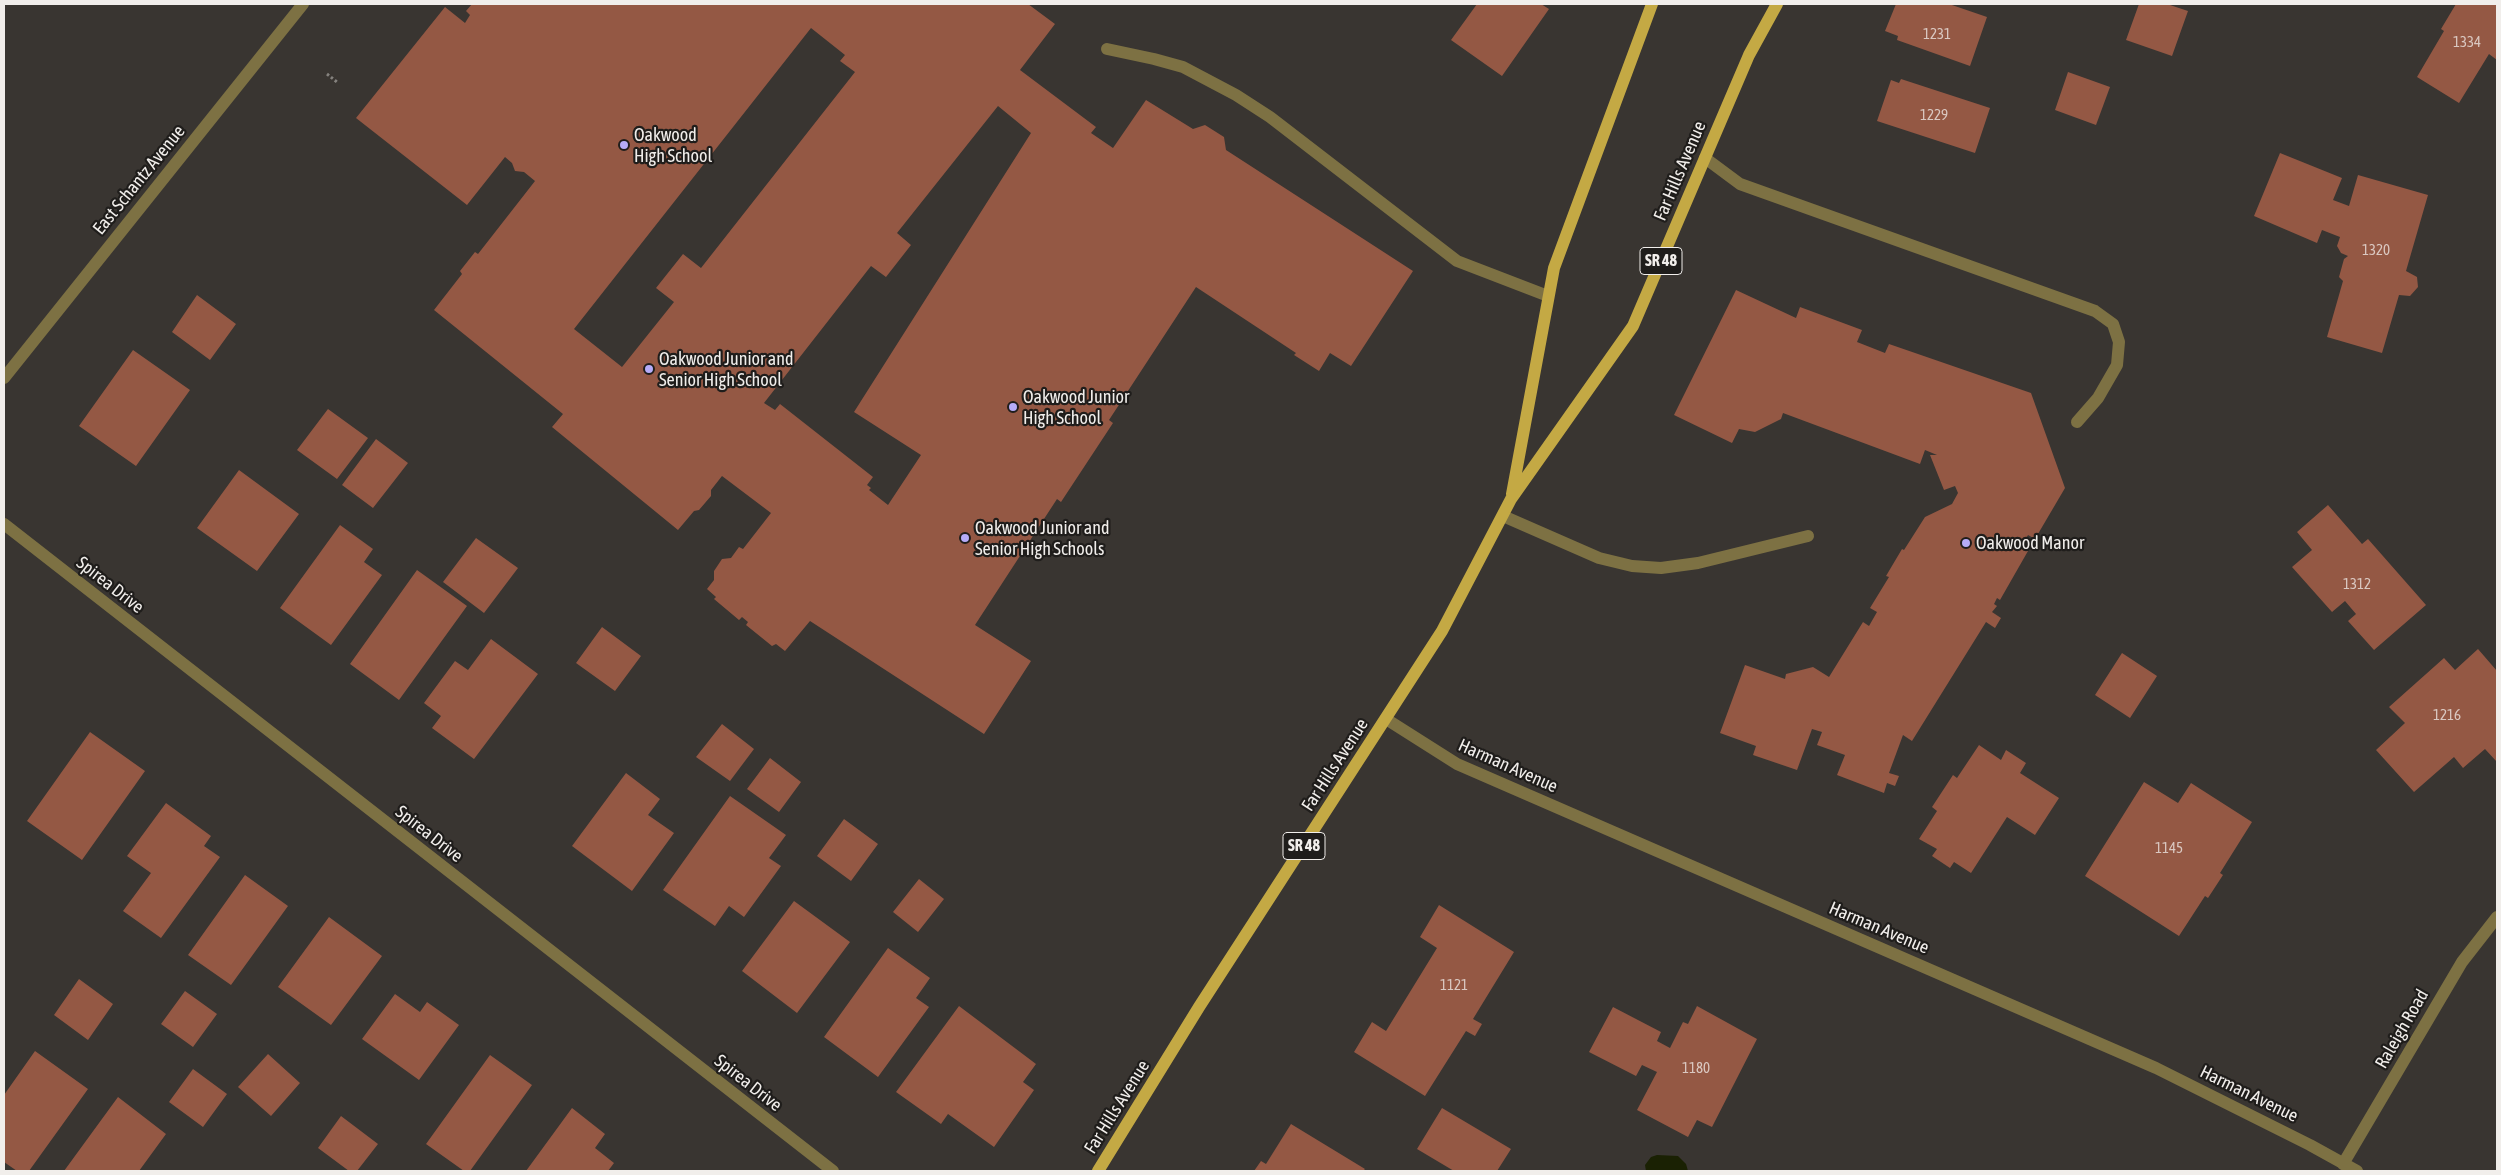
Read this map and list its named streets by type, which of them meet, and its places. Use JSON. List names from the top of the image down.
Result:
{
  "streets": {
    "main road": ["Far Hills Avenue", "SR 48"],
    "street": [
      "East Schantz Avenue",
      "Spirea Drive",
      "Harman Avenue",
      "Raleigh Road"
    ]
  },
  "crossings": [
    ["Far Hills Avenue", "Harman Avenue"],
    ["Harman Avenue", "Raleigh Road"]
  ],
  "places": [
    "Oakwood High School",
    "Oakwood Junior and Senior High School",
    "Oakwood Junior High School",
    "Oakwood Junior and Senior High Schools",
    "Oakwood Manor"
  ],
  "house_numbers": [
    "1231",
    "1334",
    "1229",
    "1320",
    "1312",
    "1216",
    "1145",
    "1121",
    "1180"
  ]
}
